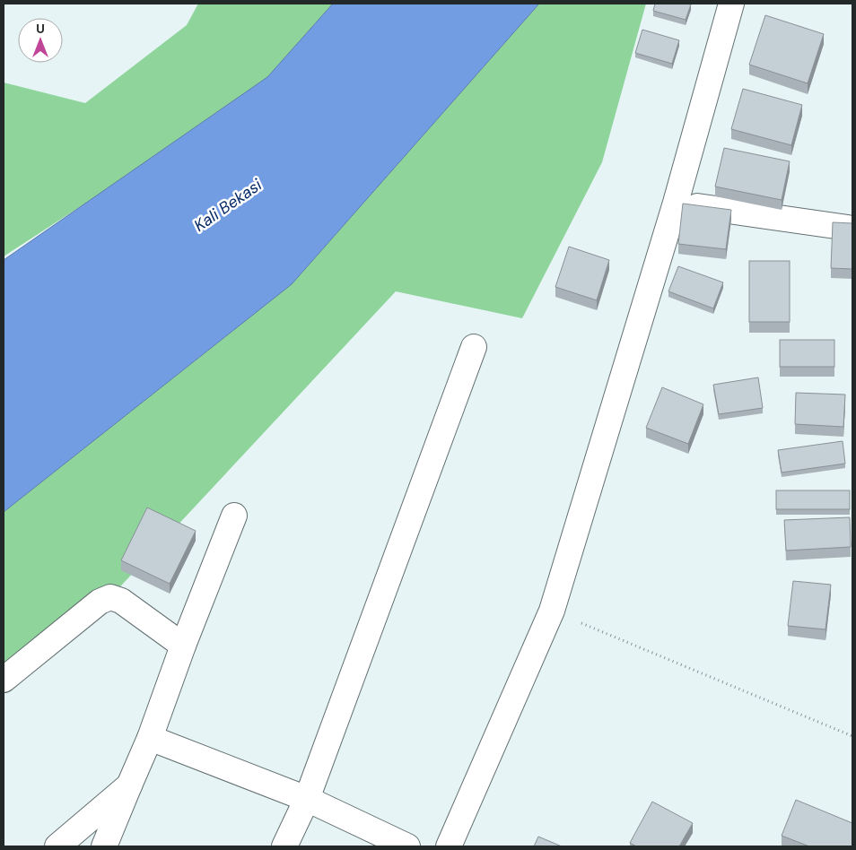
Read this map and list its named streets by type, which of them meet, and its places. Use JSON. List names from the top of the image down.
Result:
{
  "water": ["Kali Bekasi"],
  "north": "top"
}
